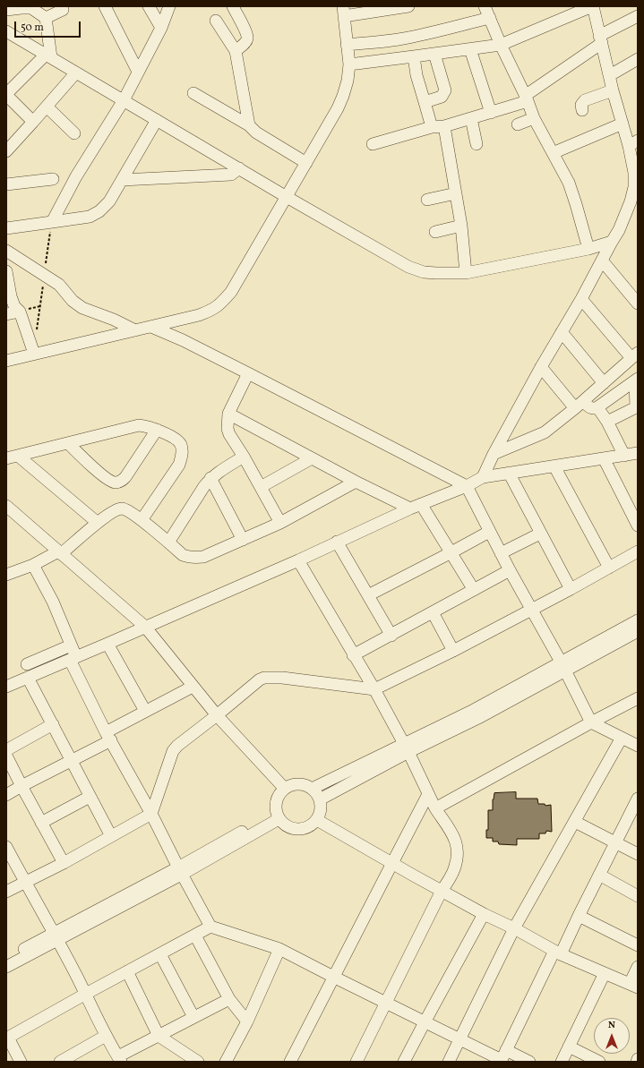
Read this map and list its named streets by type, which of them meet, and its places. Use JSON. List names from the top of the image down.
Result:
{
  "scale_bar": "50 m",
  "north": "top"
}
